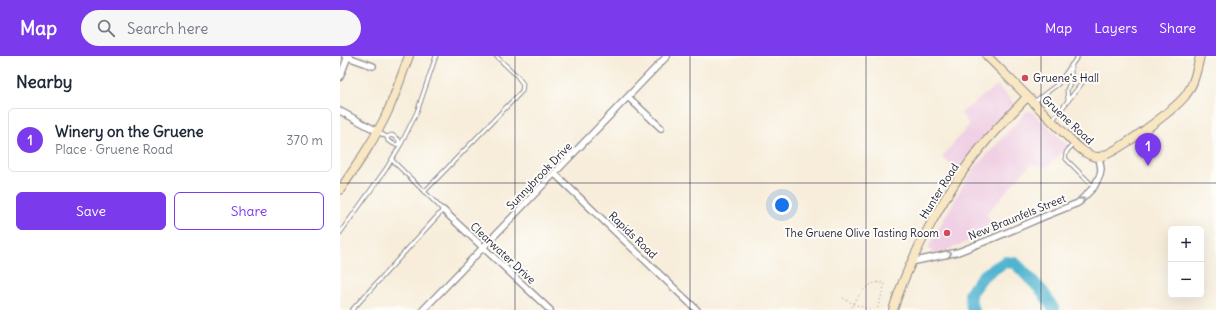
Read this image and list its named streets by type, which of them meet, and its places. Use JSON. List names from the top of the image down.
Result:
{
  "streets": {
    "street": [
      "Gruene Road",
      "Sunnybrook Drive",
      "Hunter Road",
      "New Braunfels Street",
      "Rapids Road",
      "Clearwater Drive"
    ]
  },
  "crossings": [
    ["Gruene Road", "Hunter Road"],
    ["Gruene Road", "New Braunfels Street"],
    ["Sunnybrook Drive", "Rapids Road"],
    ["Sunnybrook Drive", "Clearwater Drive"],
    ["Hunter Road", "New Braunfels Street"]
  ],
  "one_way": ["New Braunfels Street"],
  "places": ["Gruene's Hall", "The Gruene Olive Tasting Room"],
  "page": {
    "header": "Map",
    "search": "Search here",
    "nav": ["Map", "Layers", "Share"],
    "heading": "Nearby",
    "list": [
      {
        "mark": "1",
        "name": "Winery on the Gruene",
        "note": "Place · Gruene Road",
        "value": "370 m"
      }
    ],
    "pins": "1",
    "buttons": ["Save", "Share"],
    "map_buttons": ["+", "−"]
  }
}
